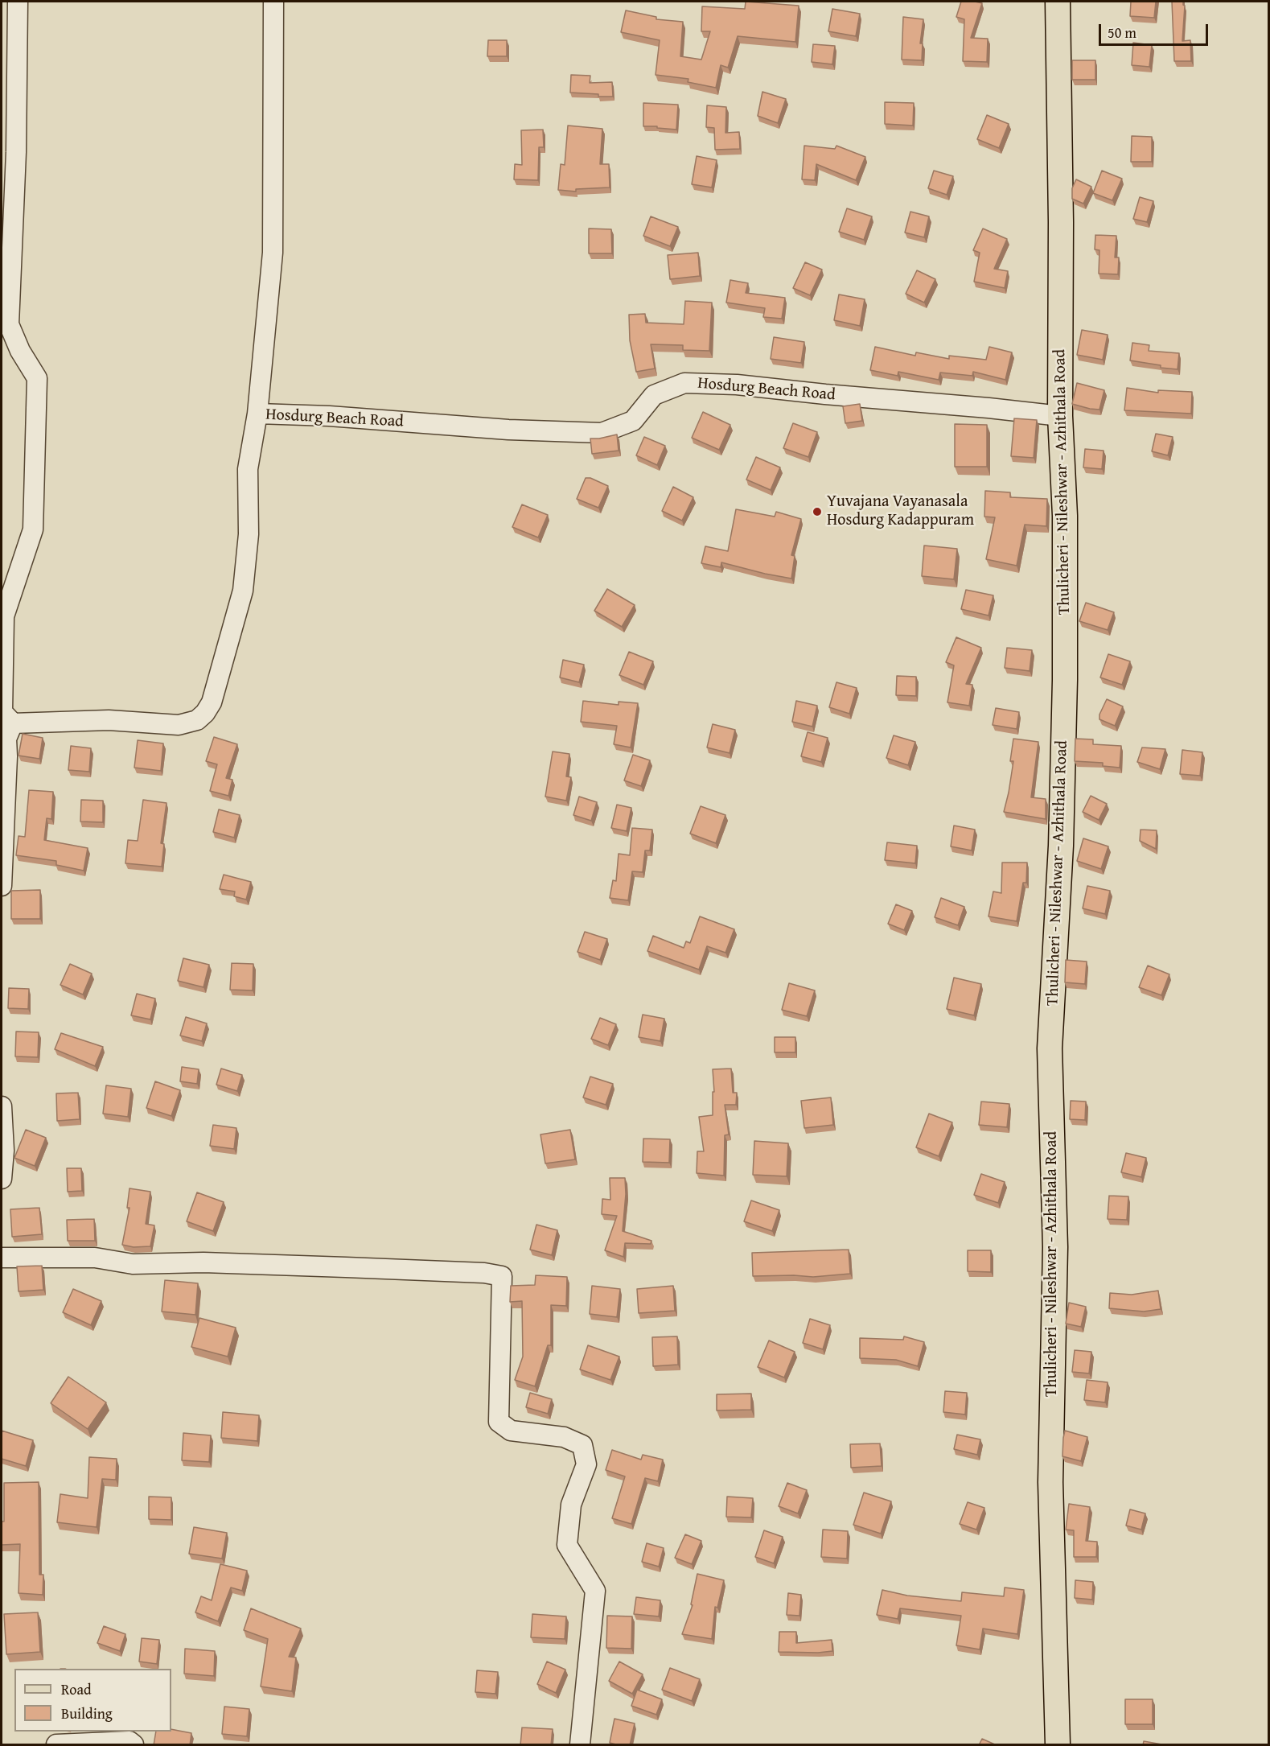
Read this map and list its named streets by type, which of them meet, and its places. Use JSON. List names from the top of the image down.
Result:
{
  "streets": {
    "main road": ["Thulicheri - Nileshwar - Azhithala Road"],
    "street": ["Hosdurg Beach Road"]
  },
  "crossings": [
    ["Hosdurg Beach Road", "Thulicheri - Nileshwar - Azhithala Road"]
  ],
  "places": ["Yuvajana Vayanasala Hosdurg Kadappuram"],
  "legend": ["Road", "Building"],
  "scale_bar": "50 m"
}
